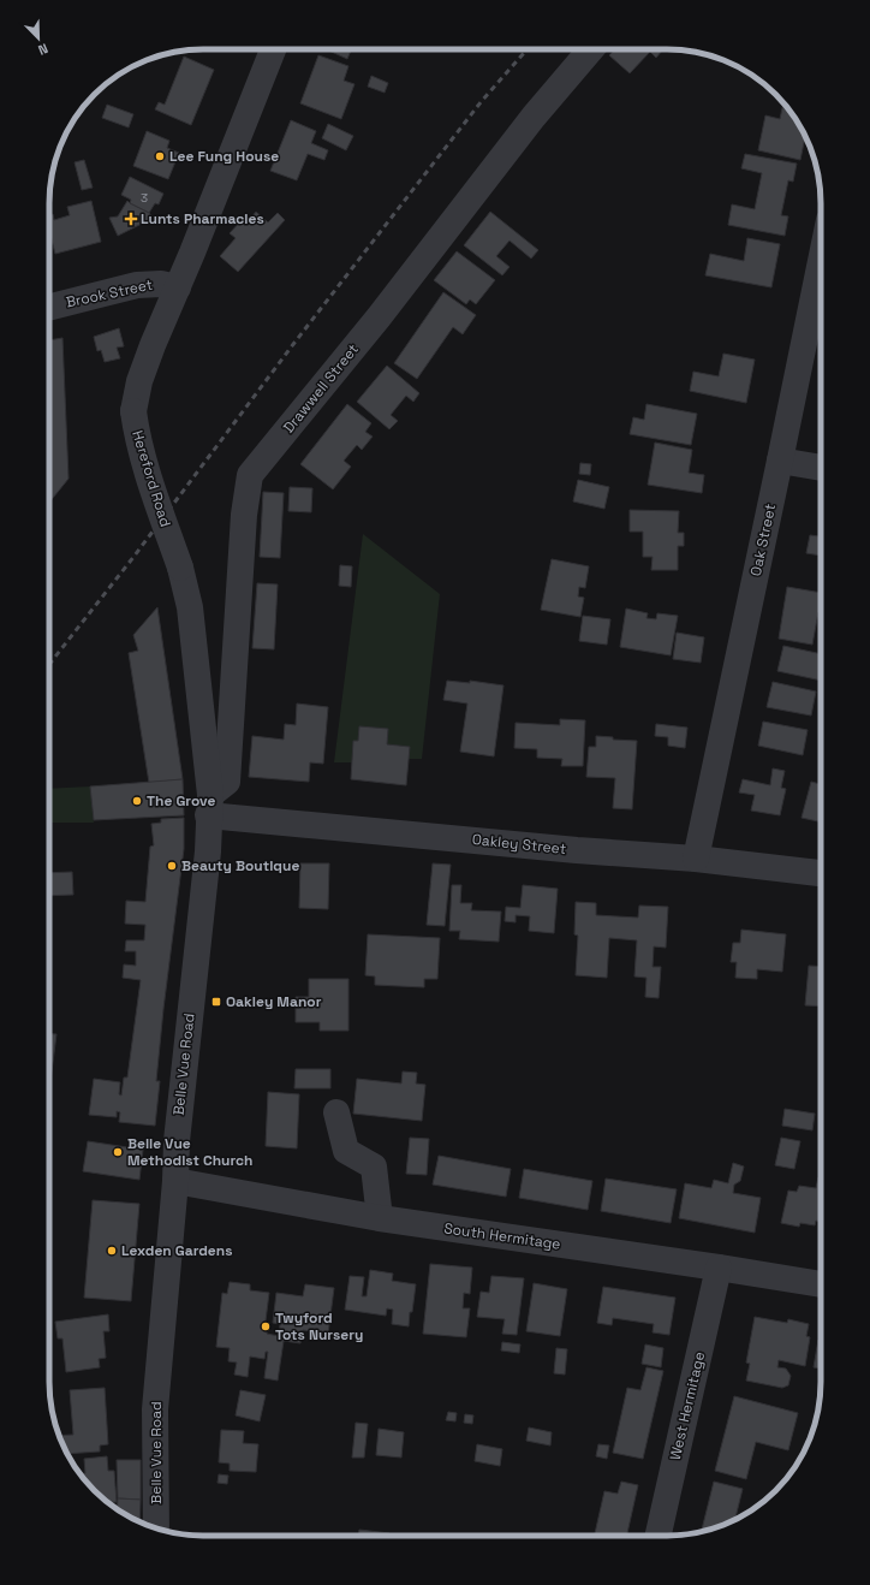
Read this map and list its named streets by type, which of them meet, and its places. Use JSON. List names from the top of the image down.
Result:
{
  "streets": {
    "street": [
      "Brook Street",
      "Drawwell Street",
      "Hereford Road",
      "Oak Street",
      "Oakley Street",
      "Belle Vue Road",
      "South Hermitage",
      "West Hermitage"
    ]
  },
  "crossings": [
    ["Brook Street", "Hereford Road"],
    ["Drawwell Street", "Hereford Road"],
    ["Drawwell Street", "Oakley Street"],
    ["Drawwell Street", "Belle Vue Road"],
    ["Hereford Road", "Oakley Street"],
    ["Hereford Road", "Belle Vue Road"],
    ["Oak Street", "Oakley Street"],
    ["Oakley Street", "Belle Vue Road"],
    ["Belle Vue Road", "South Hermitage"],
    ["South Hermitage", "West Hermitage"]
  ],
  "places": {
    "other": [
      "Lee Fung House",
      "The Grove",
      "Beauty Boutique",
      "Belle Vue Methodist Church",
      "Lexden Gardens",
      "Twyford Tots Nursery"
    ],
    "health": ["Lunts Pharmacies"],
    "transit": ["Oakley Manor"]
  },
  "house_numbers": ["3"],
  "north": "bottom right"
}
